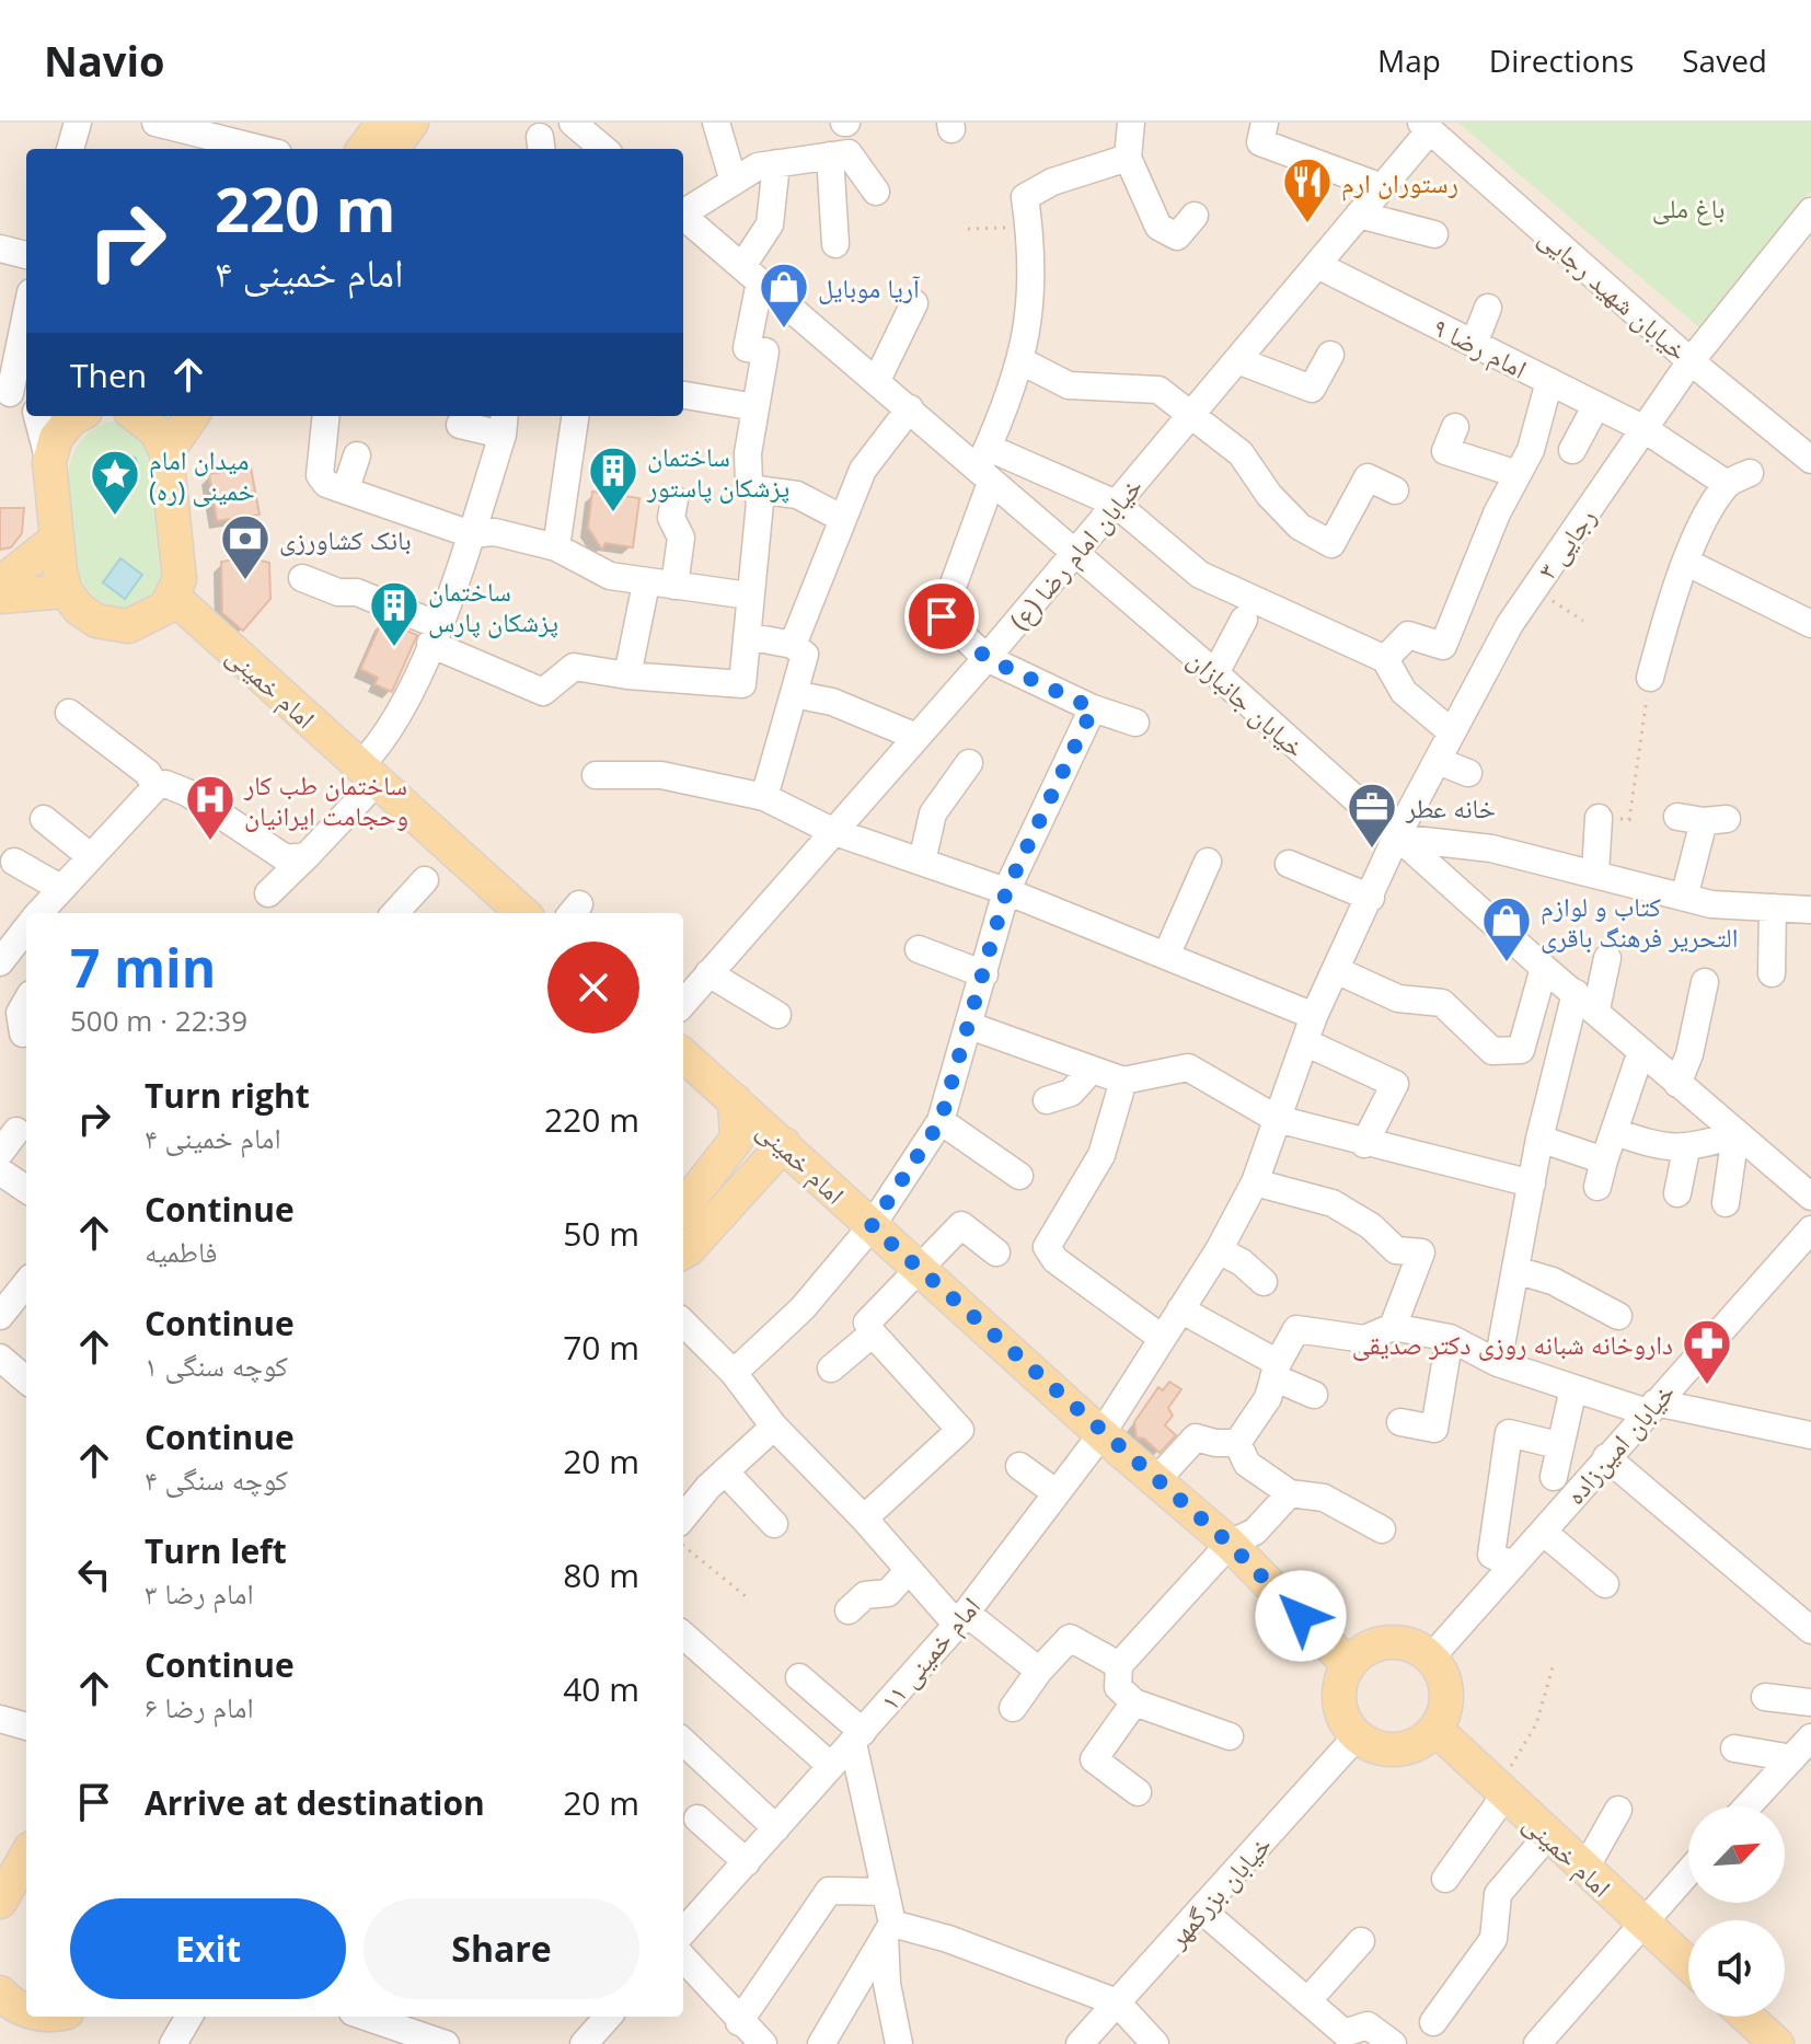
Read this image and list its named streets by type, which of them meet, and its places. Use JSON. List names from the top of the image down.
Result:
{
  "streets": {
    "main road": ["امام خمینی"],
    "street": [
      "خیابان شهید رجایی",
      "امام رضا ۹",
      "رجایی ۳",
      "خیابان امام رضا (ع)",
      "خیابان جانبازان",
      "خیابان امین‌زاده",
      "امام خمینی ۱۱",
      "خیابان بزرگمهر"
    ]
  },
  "crossings": [
    ["خیابان شهید رجایی", "رجایی ۳"],
    ["خیابان شهید رجایی", "خیابان امام رضا (ع)"],
    ["امام رضا ۹", "رجایی ۳"],
    ["امام رضا ۹", "خیابان امام رضا (ع)"],
    ["رجایی ۳", "خیابان جانبازان"],
    ["رجایی ۳", "امام خمینی ۱۱"],
    ["خیابان امام رضا (ع)", "خیابان جانبازان"],
    ["امام خمینی", "خیابان امین‌زاده"],
    ["امام خمینی", "امام خمینی ۱۱"],
    ["امام خمینی", "خیابان بزرگمهر"],
    ["خیابان امین‌زاده", "خیابان بزرگمهر"]
  ],
  "parks": ["باغ ملی"],
  "places": {
    "restaurant": ["رستوران ارم"],
    "shop": ["آریا موبایل", "کتاب و لوازم التحریر فرهنگ باقری"],
    "building": ["ساختمان پزشکان پاستور", "ساختمان پزشکان پارس"],
    "place": ["میدان امام خمینی (ره)"],
    "bank": ["بانک کشاورزی"],
    "hospital": ["ساختمان طب کار و‌حجامت ایرانیان"],
    "office": ["خانه عطر"],
    "pharmacy": ["داروخانه شبانه روزی دکتر صدیقی"]
  },
  "north": "top right",
  "page": {
    "header": "Navio",
    "nav": ["Map", "Directions", "Saved"],
    "turn": ["220 m", "امام خمینی ۴"],
    "then": "Then",
    "heading": ["7 min", "500 m · 22:39"],
    "list": [
      {
        "name": "Turn right",
        "note": "امام خمینی ۴",
        "value": "220 m"
      },
      {
        "name": "Continue",
        "note": "فاطمیه",
        "value": "50 m"
      },
      {
        "name": "Continue",
        "note": "کوچه سنگی ۱",
        "value": "70 m"
      },
      {
        "name": "Continue",
        "note": "کوچه سنگی ۴",
        "value": "20 m"
      },
      {
        "name": "Turn left",
        "note": "امام رضا ۳",
        "value": "80 m"
      },
      {
        "name": "Continue",
        "note": "امام رضا ۶",
        "value": "40 m"
      },
      {
        "name": "Arrive at destination",
        "value": "20 m"
      }
    ],
    "buttons": ["Exit", "Share"]
  }
}
